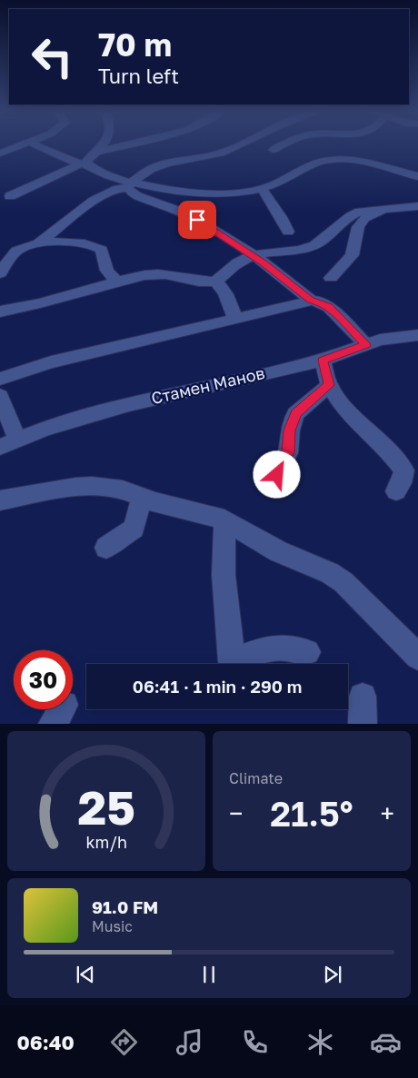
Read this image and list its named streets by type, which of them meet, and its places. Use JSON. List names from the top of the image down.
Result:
{
  "streets": {
    "street": ["Стамен Манов"]
  },
  "page": {
    "turn": ["70 m", "Turn left"],
    "limit": "30",
    "trip": "06:41 · 1 min · 290 m",
    "tile": "Climate",
    "heat": ["−", "21.5°", "+"],
    "song": ["91.0 FM", "Music"],
    "tabs": "06:40",
    "gauge": ["25", "km/h"]
  }
}
